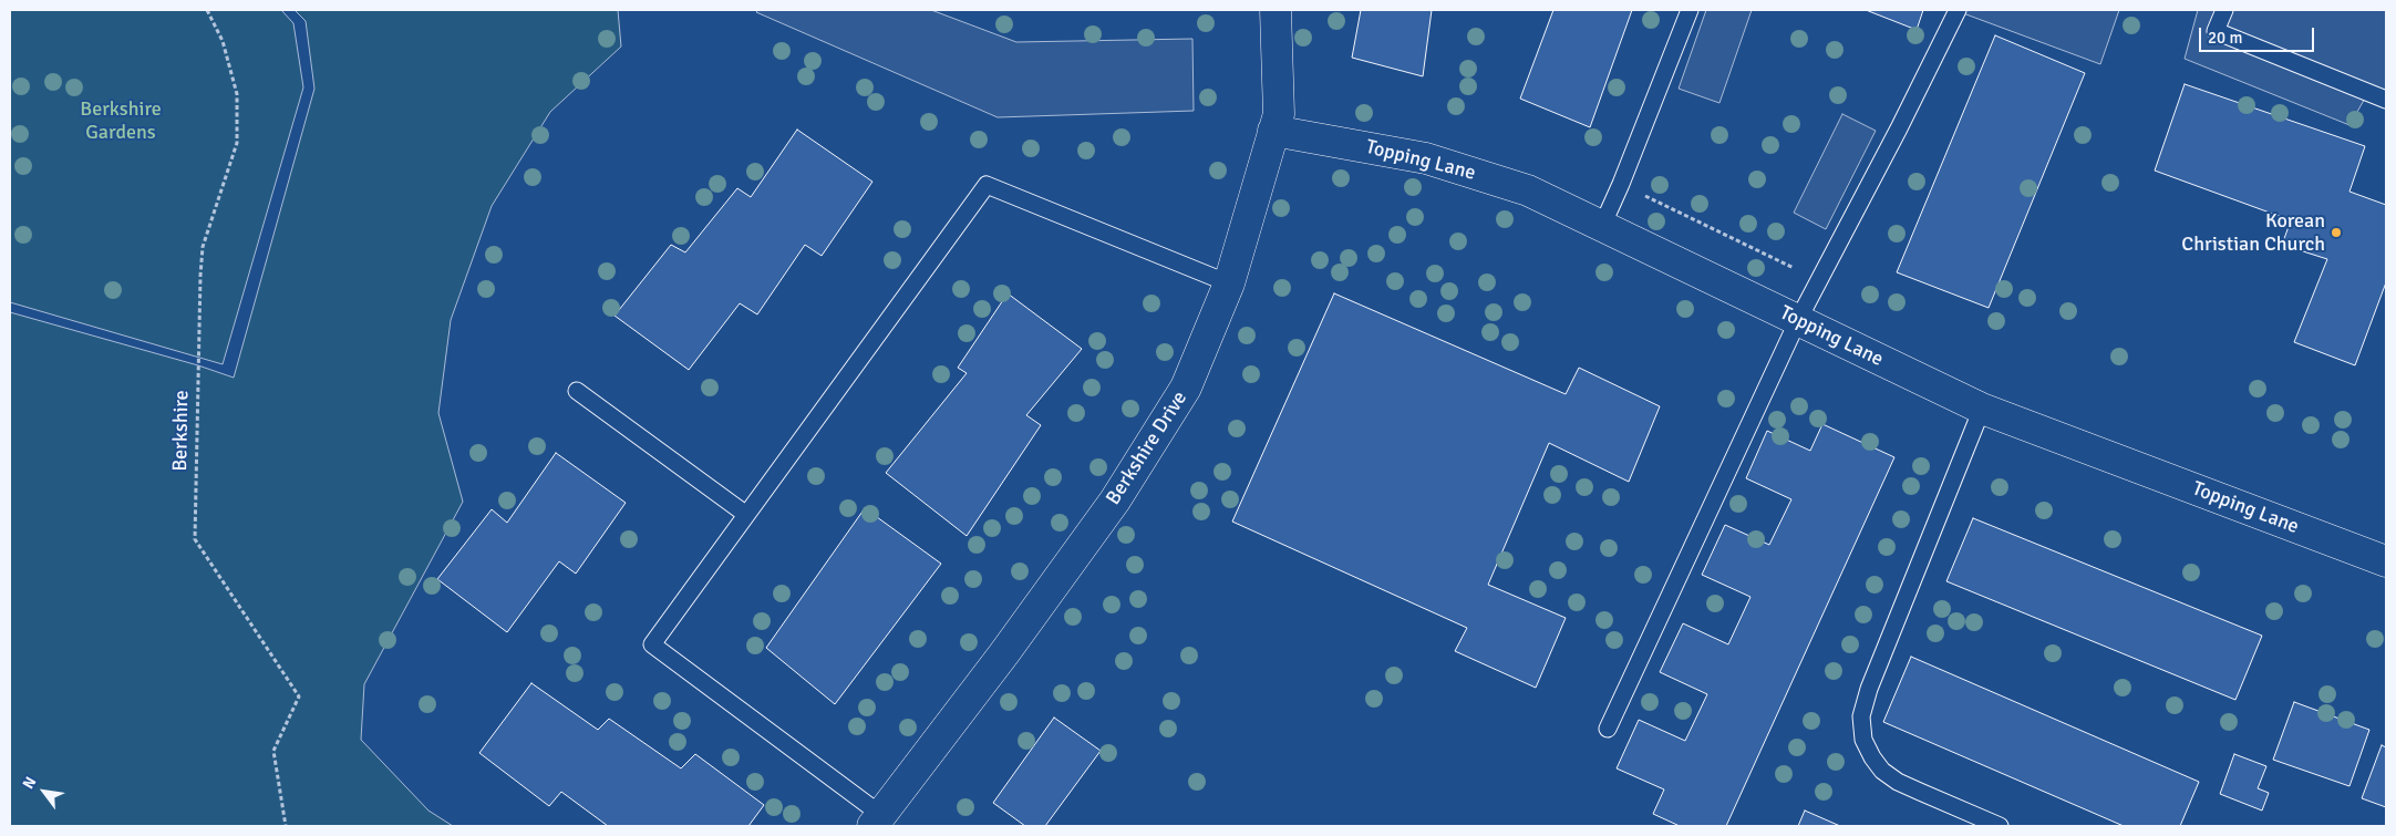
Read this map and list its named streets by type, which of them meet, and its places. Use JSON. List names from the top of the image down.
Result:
{
  "streets": {
    "street": ["Topping Lane", "Berkshire Drive"],
    "path": ["Berkshire"]
  },
  "crossings": [
    ["Topping Lane", "Berkshire Drive"]
  ],
  "parks": ["Berkshire Gardens"],
  "places": ["Korean Christian Church"],
  "scale_bar": "20 m",
  "north": "top left"
}
